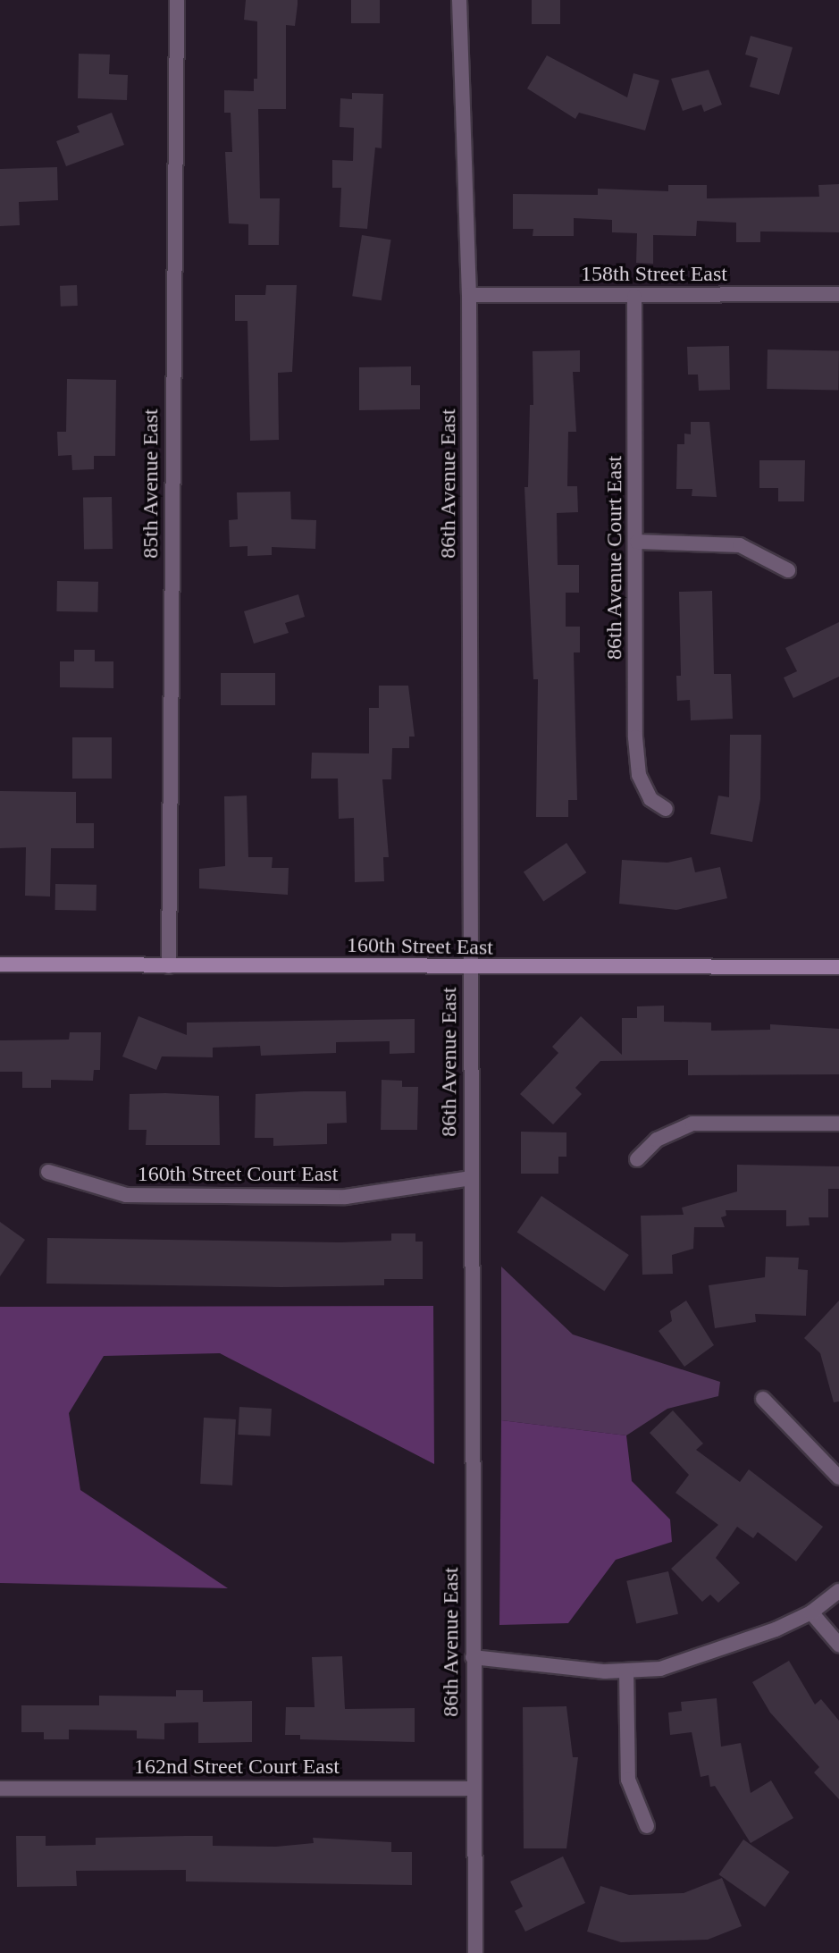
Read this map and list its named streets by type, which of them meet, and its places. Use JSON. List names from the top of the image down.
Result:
{
  "streets": {
    "main road": ["160th Street East"],
    "street": [
      "158th Street East",
      "85th Avenue East",
      "86th Avenue East",
      "86th Avenue Court East",
      "160th Street Court East",
      "162nd Street Court East"
    ]
  },
  "crossings": [
    ["158th Street East", "86th Avenue East"],
    ["158th Street East", "86th Avenue Court East"],
    ["85th Avenue East", "160th Street East"],
    ["86th Avenue East", "160th Street East"],
    ["86th Avenue East", "160th Street Court East"],
    ["86th Avenue East", "162nd Street Court East"]
  ]
}
